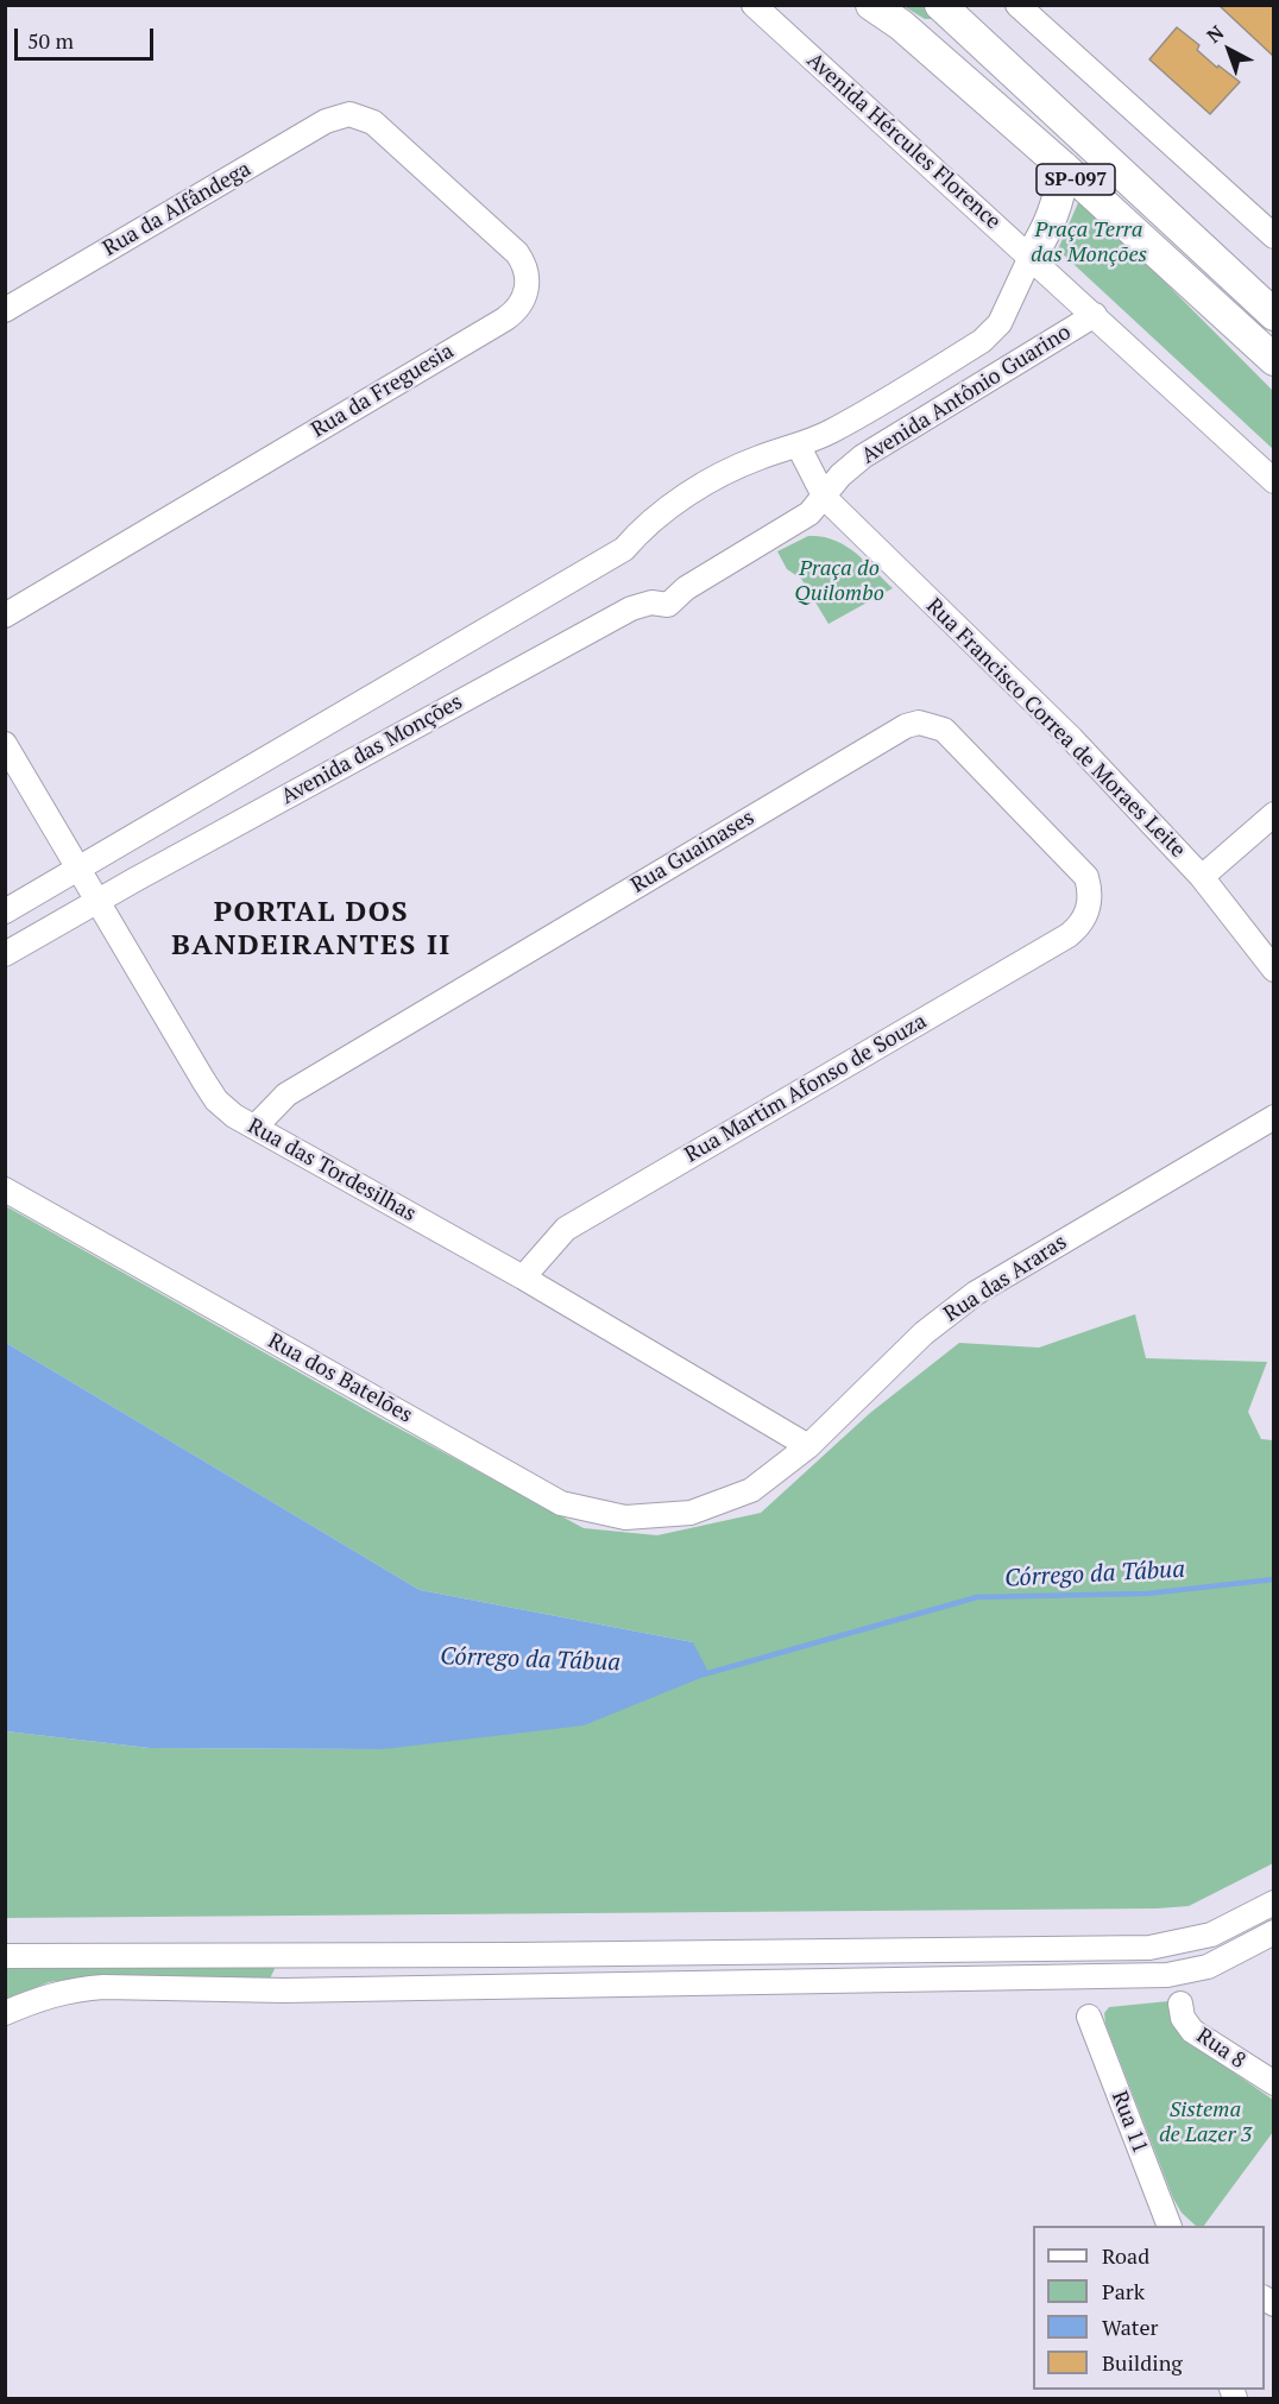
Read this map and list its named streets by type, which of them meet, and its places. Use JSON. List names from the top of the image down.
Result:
{
  "streets": {
    "main road": ["SP-097"],
    "street": [
      "Avenida Hércules Florence",
      "Rua da Alfândega",
      "Rua da Freguesia",
      "Avenida Antônio Guarino",
      "Rua Francisco Correa de Moraes Leite",
      "Avenida das Monções",
      "Rua Guainases",
      "Rua Martim Afonso de Souza",
      "Rua das Tordesilhas",
      "Rua das Araras",
      "Rua dos Batelões",
      "Rua 8",
      "Rua 11"
    ]
  },
  "crossings": [
    ["Avenida Hércules Florence", "Avenida Antônio Guarino"],
    ["Rua da Alfândega", "Rua da Freguesia"],
    ["Avenida Antônio Guarino", "Rua Francisco Correa de Moraes Leite"],
    ["Avenida Antônio Guarino", "Avenida das Monções"],
    ["Avenida das Monções", "Rua das Tordesilhas"],
    ["Rua Guainases", "Rua Martim Afonso de Souza"],
    ["Rua Guainases", "Rua das Tordesilhas"],
    ["Rua Martim Afonso de Souza", "Rua das Tordesilhas"],
    ["Rua das Tordesilhas", "Rua das Araras"],
    ["Rua das Araras", "Rua dos Batelões"]
  ],
  "districts": ["PORTAL DOS BANDEIRANTES II"],
  "water": ["Córrego da Tábua"],
  "parks": ["Praça Terra das Monções", "Praça do Quilombo", "Sistema de Lazer 3"],
  "legend": [
    "Road",
    "Park",
    "Water",
    "Building"
  ],
  "scale_bar": "50 m",
  "north": "top left"
}
